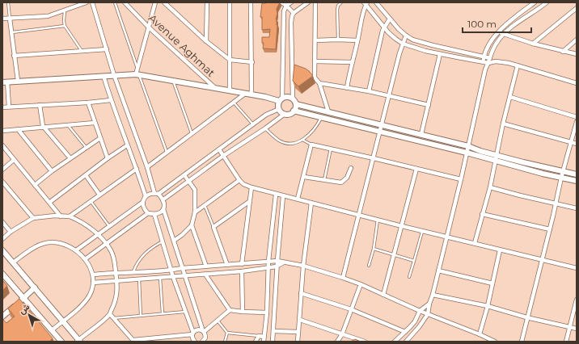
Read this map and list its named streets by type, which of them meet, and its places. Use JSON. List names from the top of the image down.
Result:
{
  "streets": {
    "street": ["Avenue Aghmat"]
  },
  "scale_bar": "100 m",
  "north": "top left"
}
